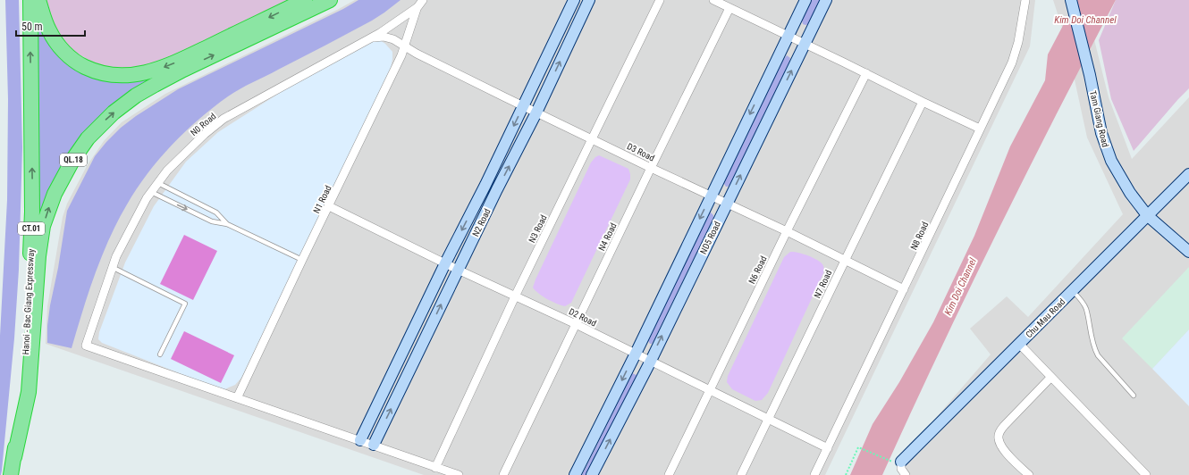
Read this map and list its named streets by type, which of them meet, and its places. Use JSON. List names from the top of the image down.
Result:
{
  "streets": {
    "highway": ["QL.18", "CT.01", "Hanoi - Bac Giang Expressway"],
    "street": [
      "Tam Giang Road",
      "N0 Road",
      "D3 Road",
      "N1 Road",
      "N2 Road",
      "N3 Road",
      "N8 Road",
      "N4 Road",
      "ND5 Road",
      "N6 Road",
      "N7 Road",
      "D2 Road",
      "Chu Mau Road"
    ]
  },
  "crossings": [
    ["Tam Giang Road", "Chu Mau Road"],
    ["N0 Road", "D3 Road"],
    ["N0 Road", "N1 Road"],
    ["D3 Road", "N1 Road"],
    ["D3 Road", "N2 Road"],
    ["D3 Road", "N3 Road"],
    ["D3 Road", "N8 Road"],
    ["D3 Road", "N4 Road"],
    ["D3 Road", "ND5 Road"],
    ["D3 Road", "N6 Road"],
    ["D3 Road", "N7 Road"],
    ["QL.18", "Hanoi - Bac Giang Expressway"],
    ["N1 Road", "D2 Road"],
    ["N2 Road", "D2 Road"],
    ["N3 Road", "D2 Road"],
    ["N8 Road", "D2 Road"],
    ["N4 Road", "D2 Road"],
    ["ND5 Road", "D2 Road"],
    ["N6 Road", "D2 Road"],
    ["N7 Road", "D2 Road"]
  ],
  "one_way": ["Hanoi - Bac Giang Expressway"],
  "water": ["Kim Doi Channel"],
  "scale_bar": "50 m"
}
